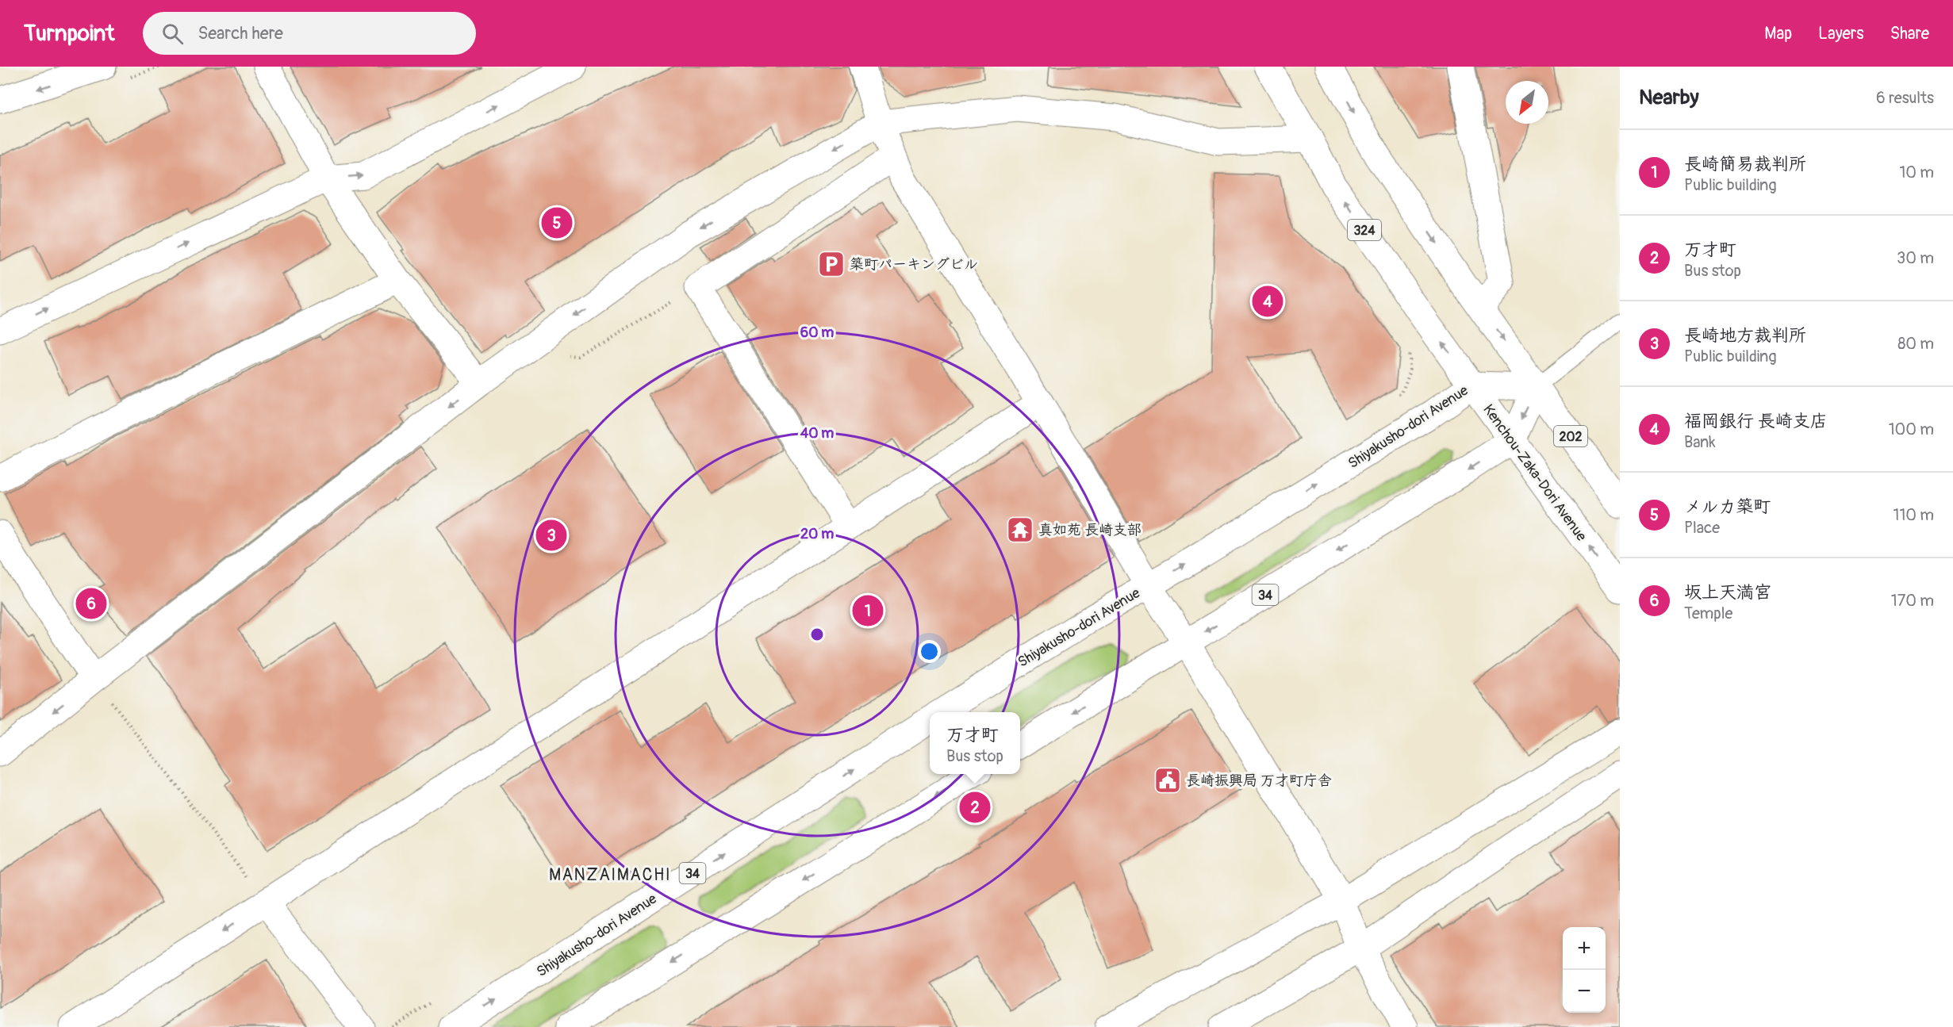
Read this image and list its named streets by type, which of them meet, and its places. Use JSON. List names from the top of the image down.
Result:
{
  "streets": {
    "main road": [
      "324",
      "Shiyakusho-dori Avenue",
      "202",
      "Kenchou-Zaka-Dori Avenue",
      "34"
    ]
  },
  "crossings": [
    ["Shiyakusho-dori Avenue", "202"],
    ["Shiyakusho-dori Avenue", "Kenchou-Zaka-Dori Avenue"],
    ["Kenchou-Zaka-Dori Avenue", "34"]
  ],
  "districts": ["MANZAIMACHI"],
  "places": {
    "parking": ["築町パーキングビル"],
    "temple": ["真如苑 長崎支部"],
    "public building": ["長崎振興局 万才町庁舎"]
  },
  "north": "bottom left",
  "page": {
    "header": "Turnpoint",
    "search": "Search here",
    "nav": ["Map", "Layers", "Share"],
    "heading": ["Nearby", "6 results"],
    "list": [
      {
        "mark": "1",
        "name": "長崎簡易裁判所",
        "note": "Public building",
        "value": "10 m"
      },
      {
        "mark": "2",
        "name": "万才町",
        "note": "Bus stop",
        "value": "30 m"
      },
      {
        "mark": "3",
        "name": "長崎地方裁判所",
        "note": "Public building",
        "value": "80 m"
      },
      {
        "mark": "4",
        "name": "福岡銀行 長崎支店",
        "note": "Bank",
        "value": "100 m"
      },
      {
        "mark": "5",
        "name": "メルカ築町",
        "note": "Place",
        "value": "110 m"
      },
      {
        "mark": "6",
        "name": "坂上天満宮",
        "note": "Temple",
        "value": "170 m"
      }
    ],
    "pins": [
      "5",
      "4",
      "3",
      "6",
      "1",
      "2"
    ],
    "popup": ["万才町", "Bus stop"],
    "map_buttons": ["+", "−"]
  },
  "rings": ["60 m", "40 m", "20 m"]
}
